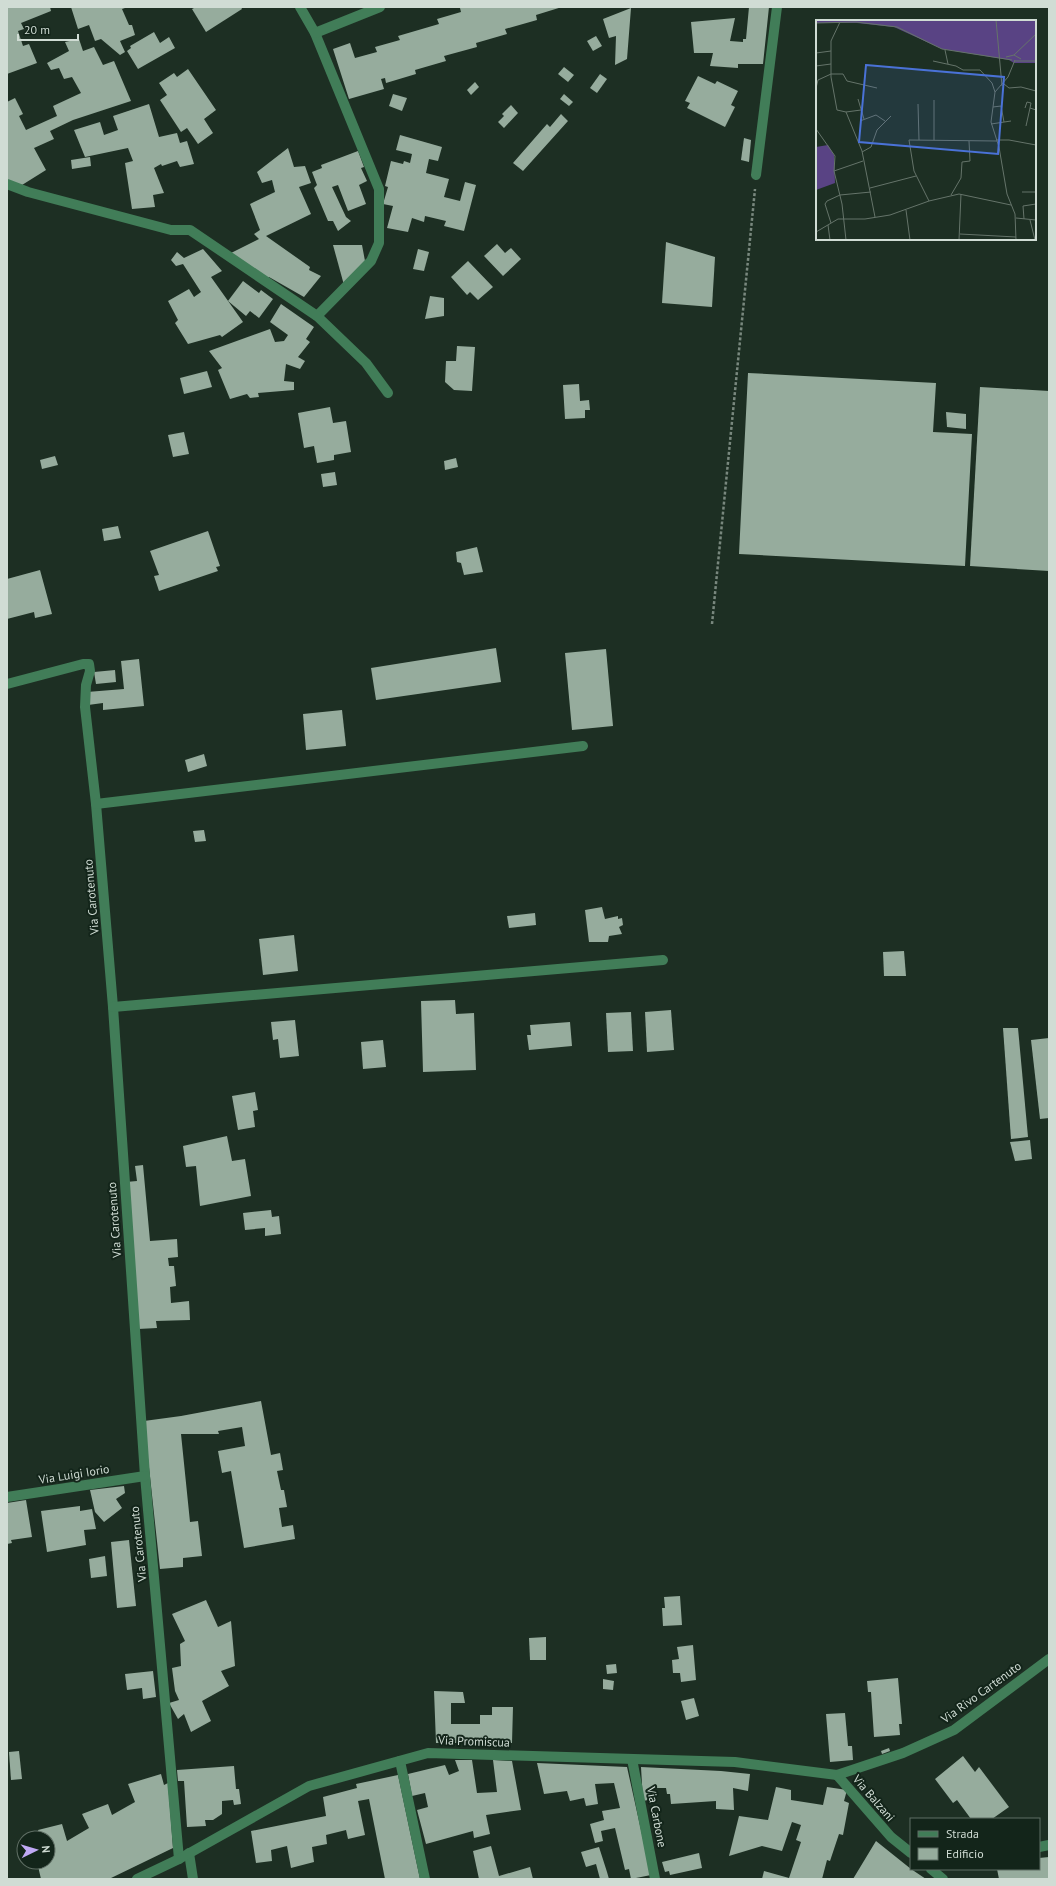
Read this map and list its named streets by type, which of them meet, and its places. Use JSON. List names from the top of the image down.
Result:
{
  "streets": {
    "street": [
      "Via Carotenuto",
      "Via Luigi Iorio",
      "Via Rivo Cartenuto",
      "Via Promiscua",
      "Via Balzani",
      "Via Carbone"
    ]
  },
  "crossings": [
    ["Via Carotenuto", "Via Luigi Iorio"],
    ["Via Carotenuto", "Via Promiscua"],
    ["Via Rivo Cartenuto", "Via Promiscua"],
    ["Via Rivo Cartenuto", "Via Balzani"],
    ["Via Promiscua", "Via Balzani"],
    ["Via Promiscua", "Via Carbone"]
  ],
  "legend": ["Strada", "Edificio"],
  "scale_bar": "20 m",
  "north": "right"
}
